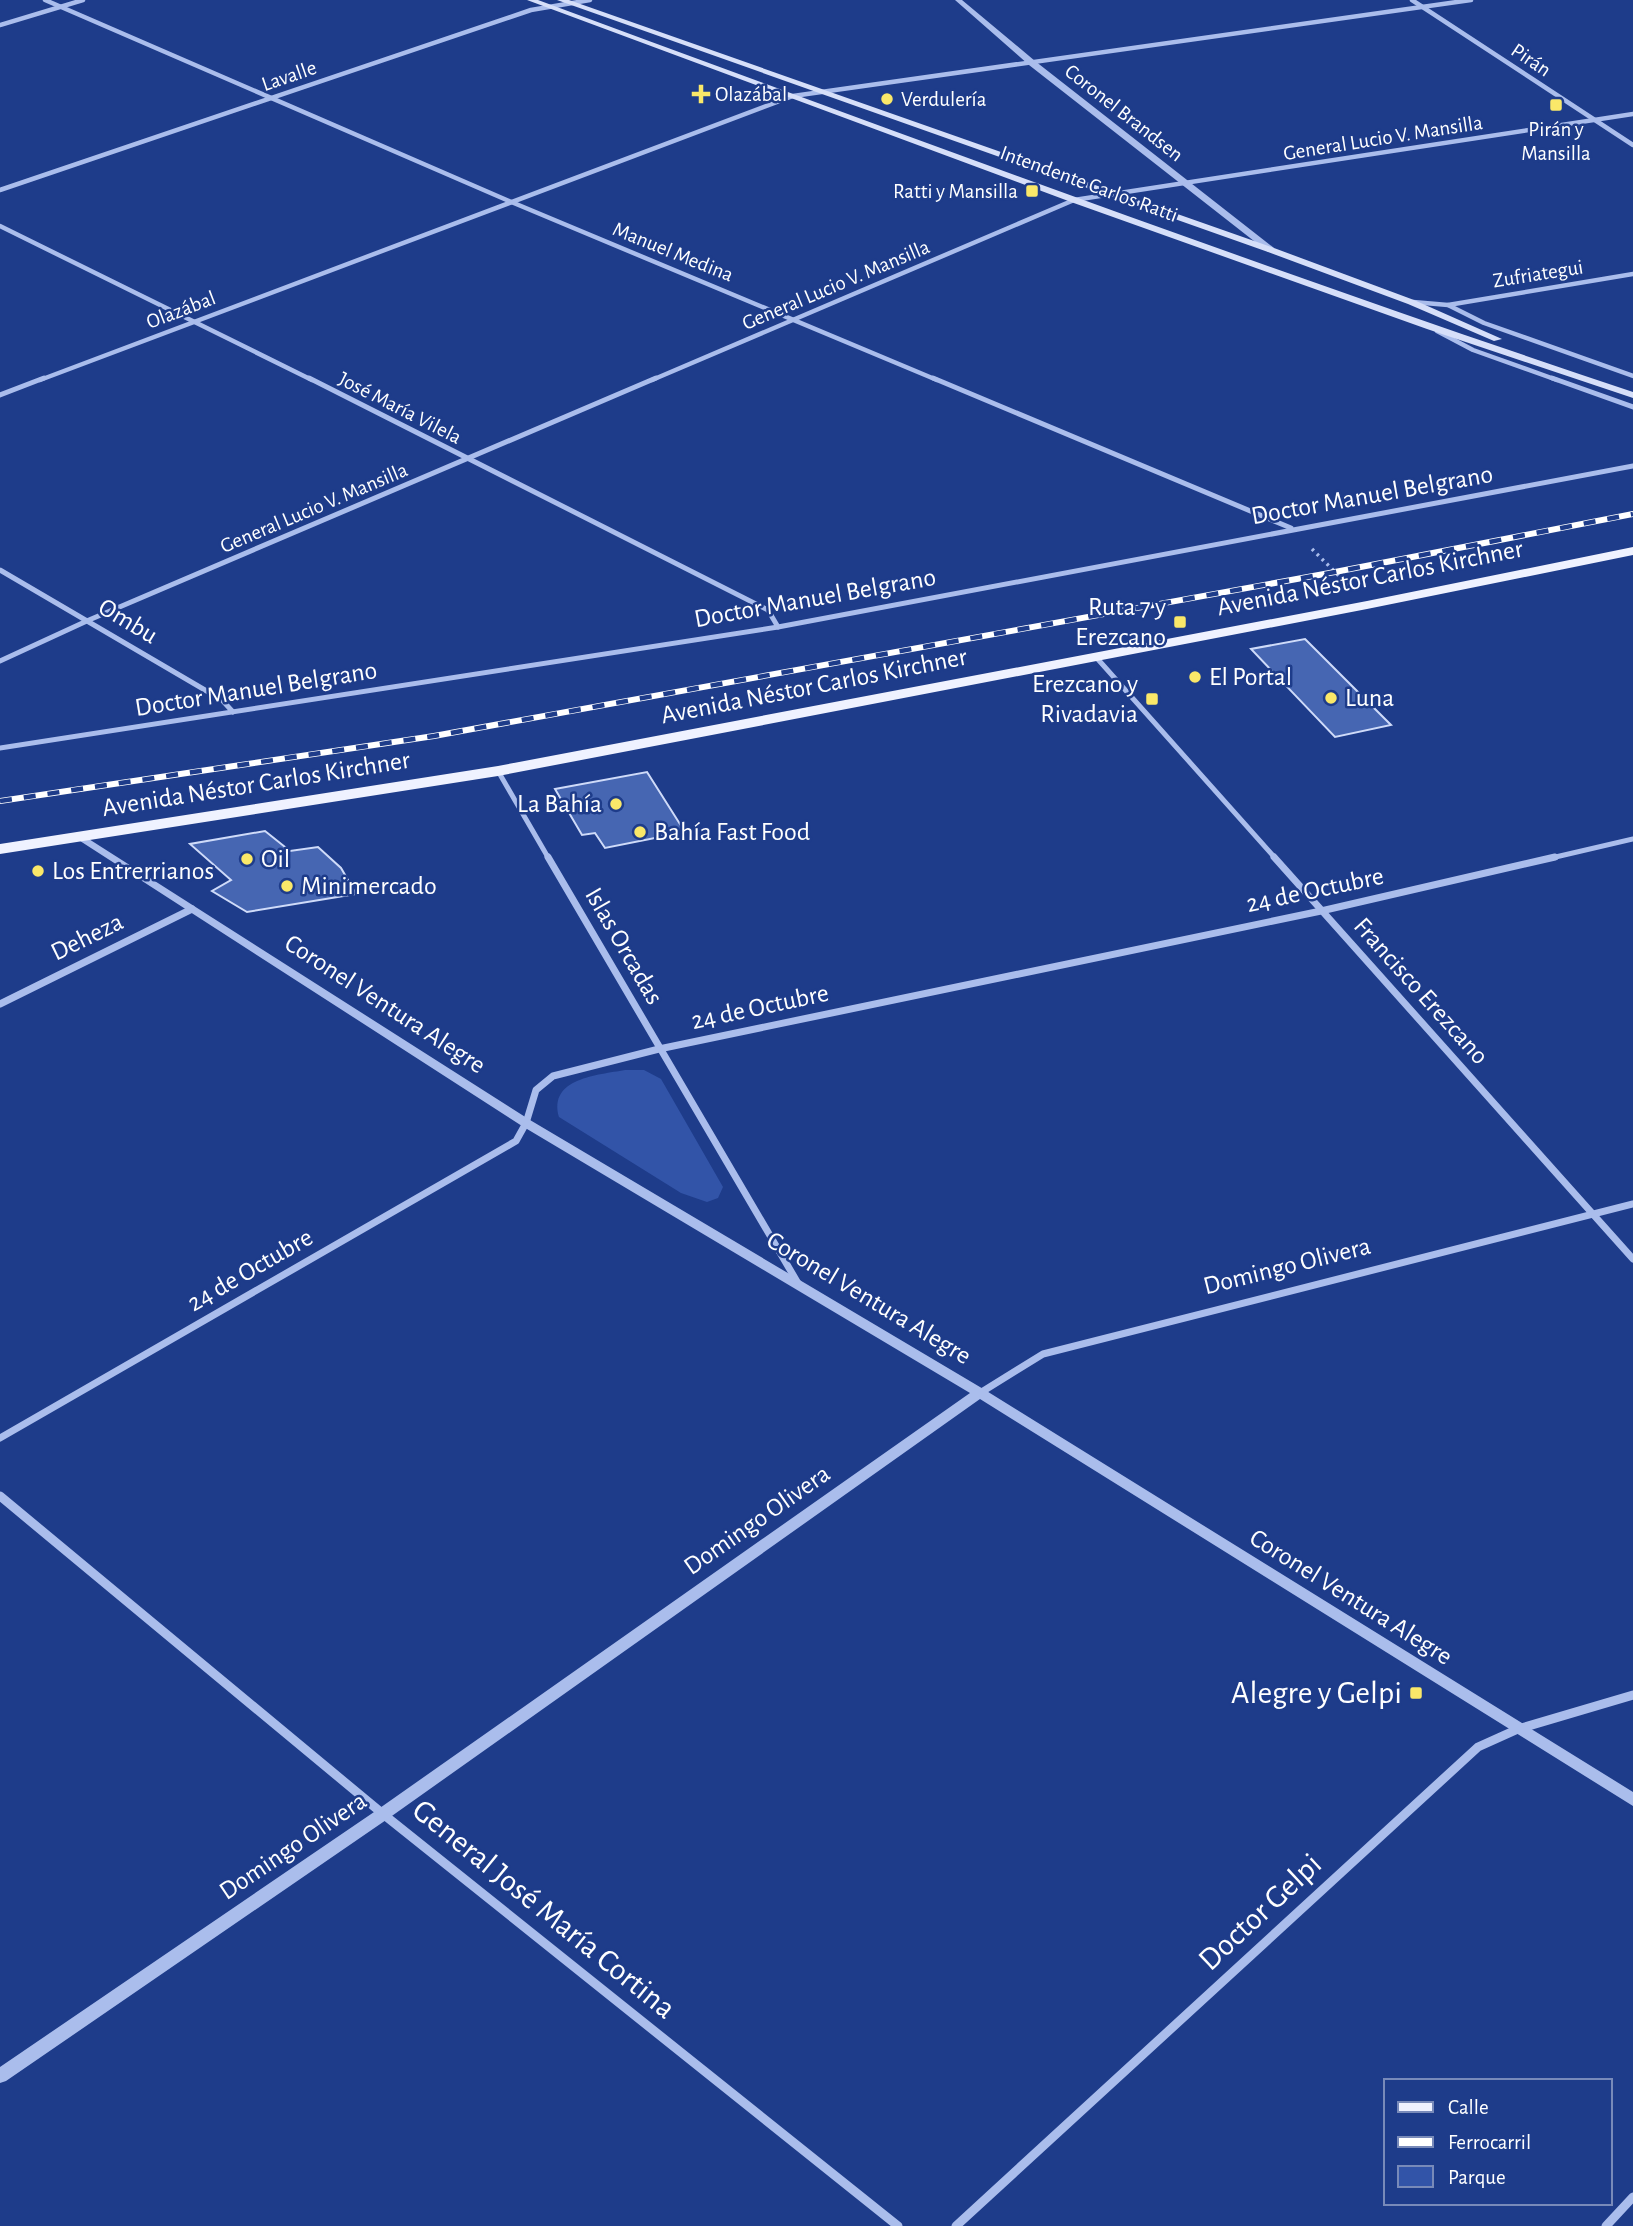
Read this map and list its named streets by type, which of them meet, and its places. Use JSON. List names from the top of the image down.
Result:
{
  "streets": {
    "main road": ["Intendente Carlos Ratti", "Avenida Néstor Carlos Kirchner"],
    "street": [
      "Pirán",
      "Lavalle",
      "Coronel Brandsen",
      "General Lucio V. Mansilla",
      "Manuel Medina",
      "Zufriategui",
      "Olazábal",
      "José María Vilela",
      "Doctor Manuel Belgrano",
      "Ombu",
      "24 de Octubre",
      "Deheza",
      "Islas Orcadas",
      "Francisco Erezcano",
      "Coronel Ventura Alegre",
      "Domingo Olivera",
      "General José María Cortina",
      "Doctor Gelpi"
    ]
  },
  "crossings": [
    ["Pirán", "General Lucio V. Mansilla"],
    ["Pirán", "Olazábal"],
    ["Lavalle", "Intendente Carlos Ratti"],
    ["Lavalle", "Manuel Medina"],
    ["Coronel Brandsen", "General Lucio V. Mansilla"],
    ["Coronel Brandsen", "Intendente Carlos Ratti"],
    ["Coronel Brandsen", "Olazábal"],
    ["General Lucio V. Mansilla", "Intendente Carlos Ratti"],
    ["General Lucio V. Mansilla", "Manuel Medina"],
    ["General Lucio V. Mansilla", "José María Vilela"],
    ["General Lucio V. Mansilla", "Ombu"],
    ["Intendente Carlos Ratti", "Zufriategui"],
    ["Intendente Carlos Ratti", "Olazábal"],
    ["Manuel Medina", "Olazábal"],
    ["Manuel Medina", "Doctor Manuel Belgrano"],
    ["Olazábal", "José María Vilela"],
    ["José María Vilela", "Doctor Manuel Belgrano"],
    ["Doctor Manuel Belgrano", "Ombu"],
    ["Avenida Néstor Carlos Kirchner", "Islas Orcadas"],
    ["Avenida Néstor Carlos Kirchner", "Francisco Erezcano"],
    ["Avenida Néstor Carlos Kirchner", "Coronel Ventura Alegre"],
    ["24 de Octubre", "Islas Orcadas"],
    ["24 de Octubre", "Francisco Erezcano"],
    ["24 de Octubre", "Coronel Ventura Alegre"],
    ["Deheza", "Coronel Ventura Alegre"],
    ["Islas Orcadas", "Coronel Ventura Alegre"],
    ["Francisco Erezcano", "Domingo Olivera"],
    ["Coronel Ventura Alegre", "Domingo Olivera"],
    ["Coronel Ventura Alegre", "Doctor Gelpi"],
    ["Domingo Olivera", "General José María Cortina"]
  ],
  "places": {
    "health": ["Olazábal"],
    "other": [
      "Verdulería",
      "El Portal",
      "Luna",
      "La Bahía",
      "Bahía Fast Food",
      "Oil",
      "Los Entrerrianos",
      "Minimercado"
    ],
    "transit": [
      "Pirán y Mansilla",
      "Ratti y Mansilla",
      "Ruta 7 y Erezcano",
      "Erezcano y Rivadavia",
      "Alegre y Gelpi"
    ]
  },
  "legend": ["Calle", "Ferrocarril", "Parque"]
}
